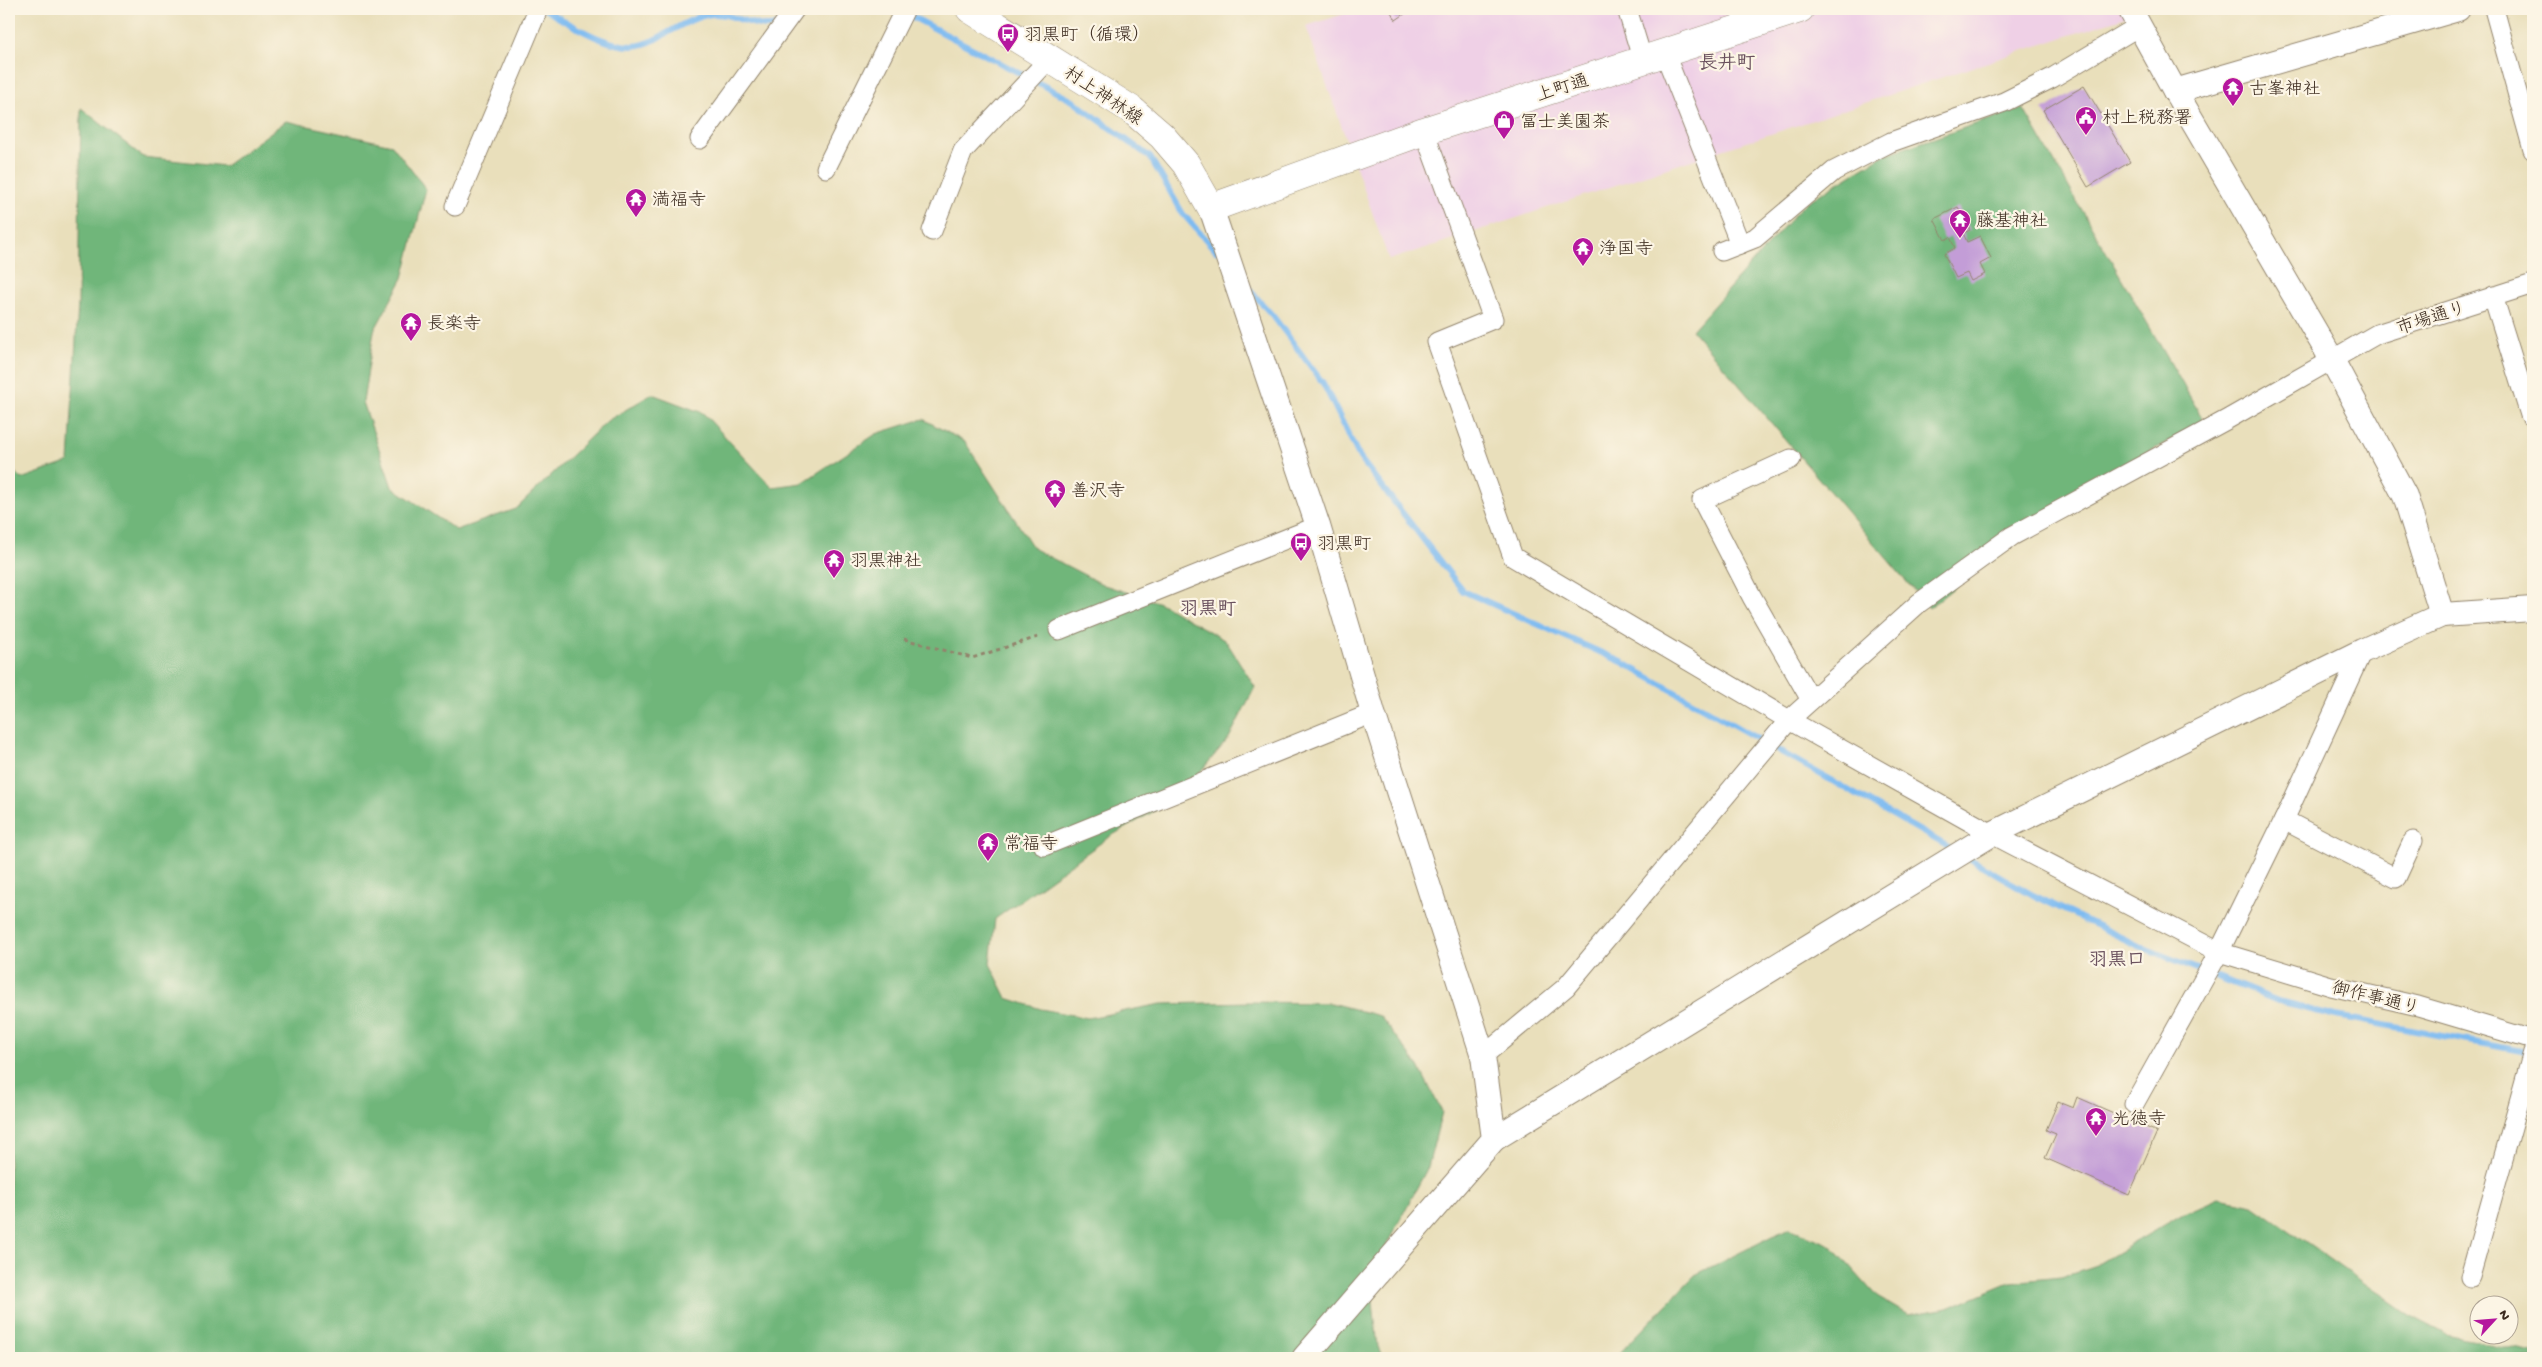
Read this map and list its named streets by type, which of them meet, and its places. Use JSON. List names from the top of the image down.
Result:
{
  "streets": {
    "main road": ["上町通", "村上神林線"],
    "street": ["市場通り", "御作事通り"]
  },
  "crossings": [
    ["上町通", "村上神林線"],
    ["上町通", "御作事通り"],
    ["市場通り", "御作事通り"]
  ],
  "districts": ["長井町", "羽黒町", "羽黒口"],
  "places": {
    "bus stop": ["羽黒町（循環）", "羽黒町"],
    "temple": [
      "古峯神社",
      "満福寺",
      "藤基神社",
      "浄国寺",
      "長楽寺",
      "善沢寺",
      "羽黒神社",
      "常福寺",
      "光徳寺"
    ],
    "public building": ["村上税務署"],
    "shop": ["冨士美園茶"]
  },
  "north": "top right"
}
